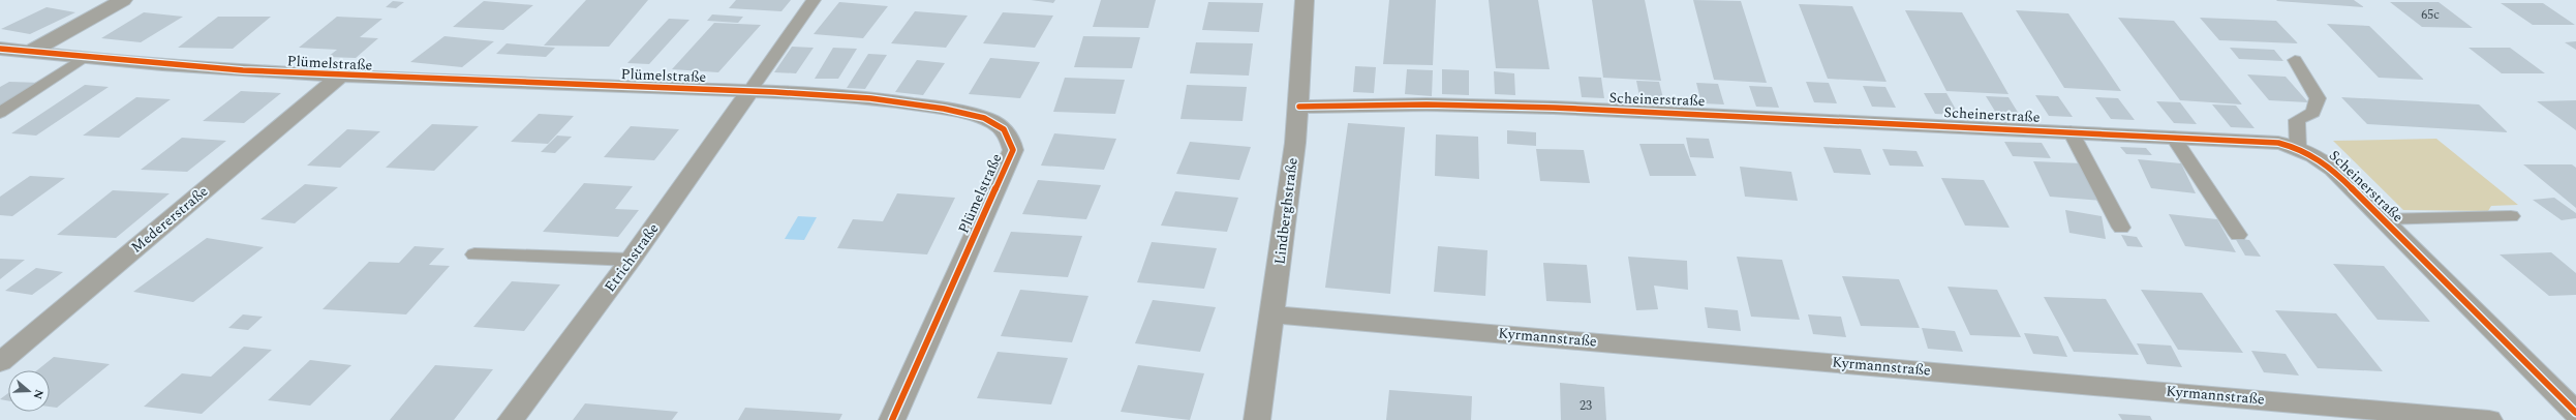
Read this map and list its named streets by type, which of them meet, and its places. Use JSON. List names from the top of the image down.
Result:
{
  "streets": {
    "street": [
      "Plümelstraße",
      "Scheinerstraße",
      "Lindberghstraße",
      "Medererstraße",
      "Etrichstraße",
      "Kyrmannstraße"
    ]
  },
  "crossings": [
    ["Plümelstraße", "Medererstraße"],
    ["Plümelstraße", "Etrichstraße"],
    ["Scheinerstraße", "Lindberghstraße"],
    ["Lindberghstraße", "Kyrmannstraße"]
  ],
  "house_numbers": ["65c", "23"],
  "north": "right"
}
